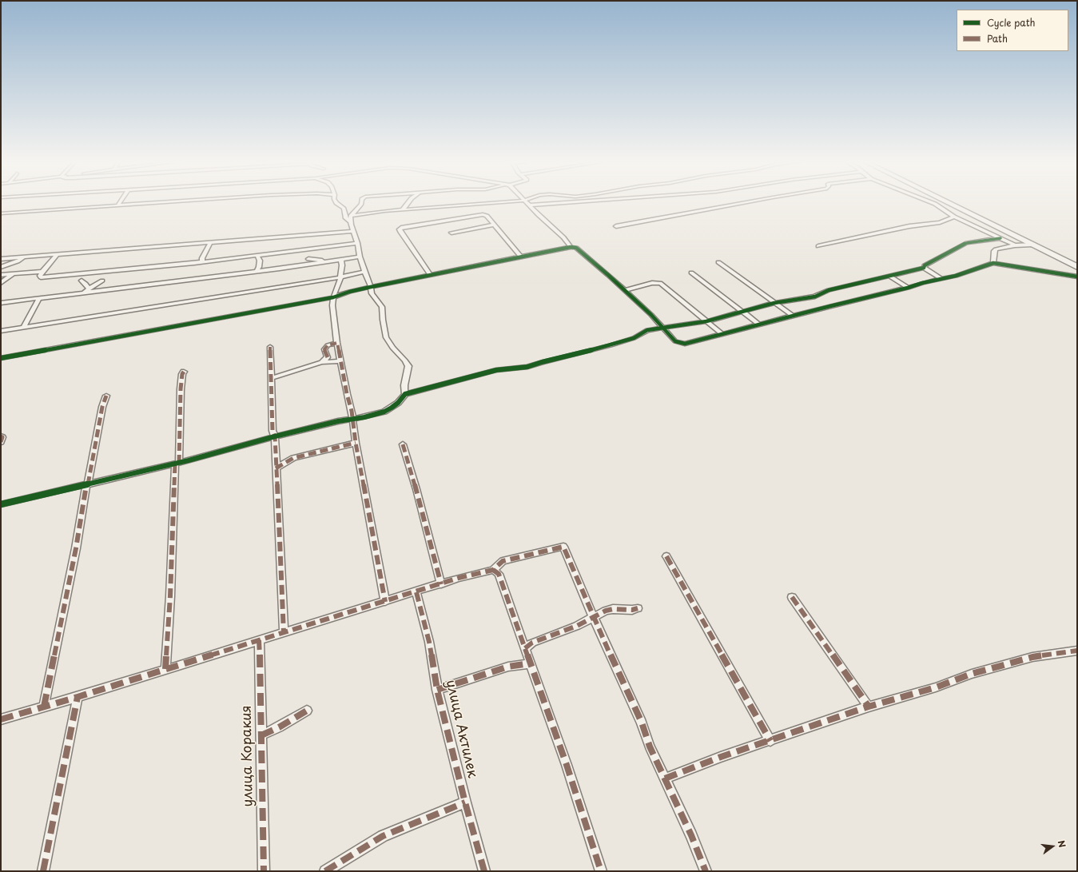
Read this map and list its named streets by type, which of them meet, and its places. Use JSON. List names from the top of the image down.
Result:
{
  "streets": {
    "street": ["улица Актилек", "улица Коракия"]
  },
  "legend": ["Cycle path", "Path"],
  "north": "right"
}
